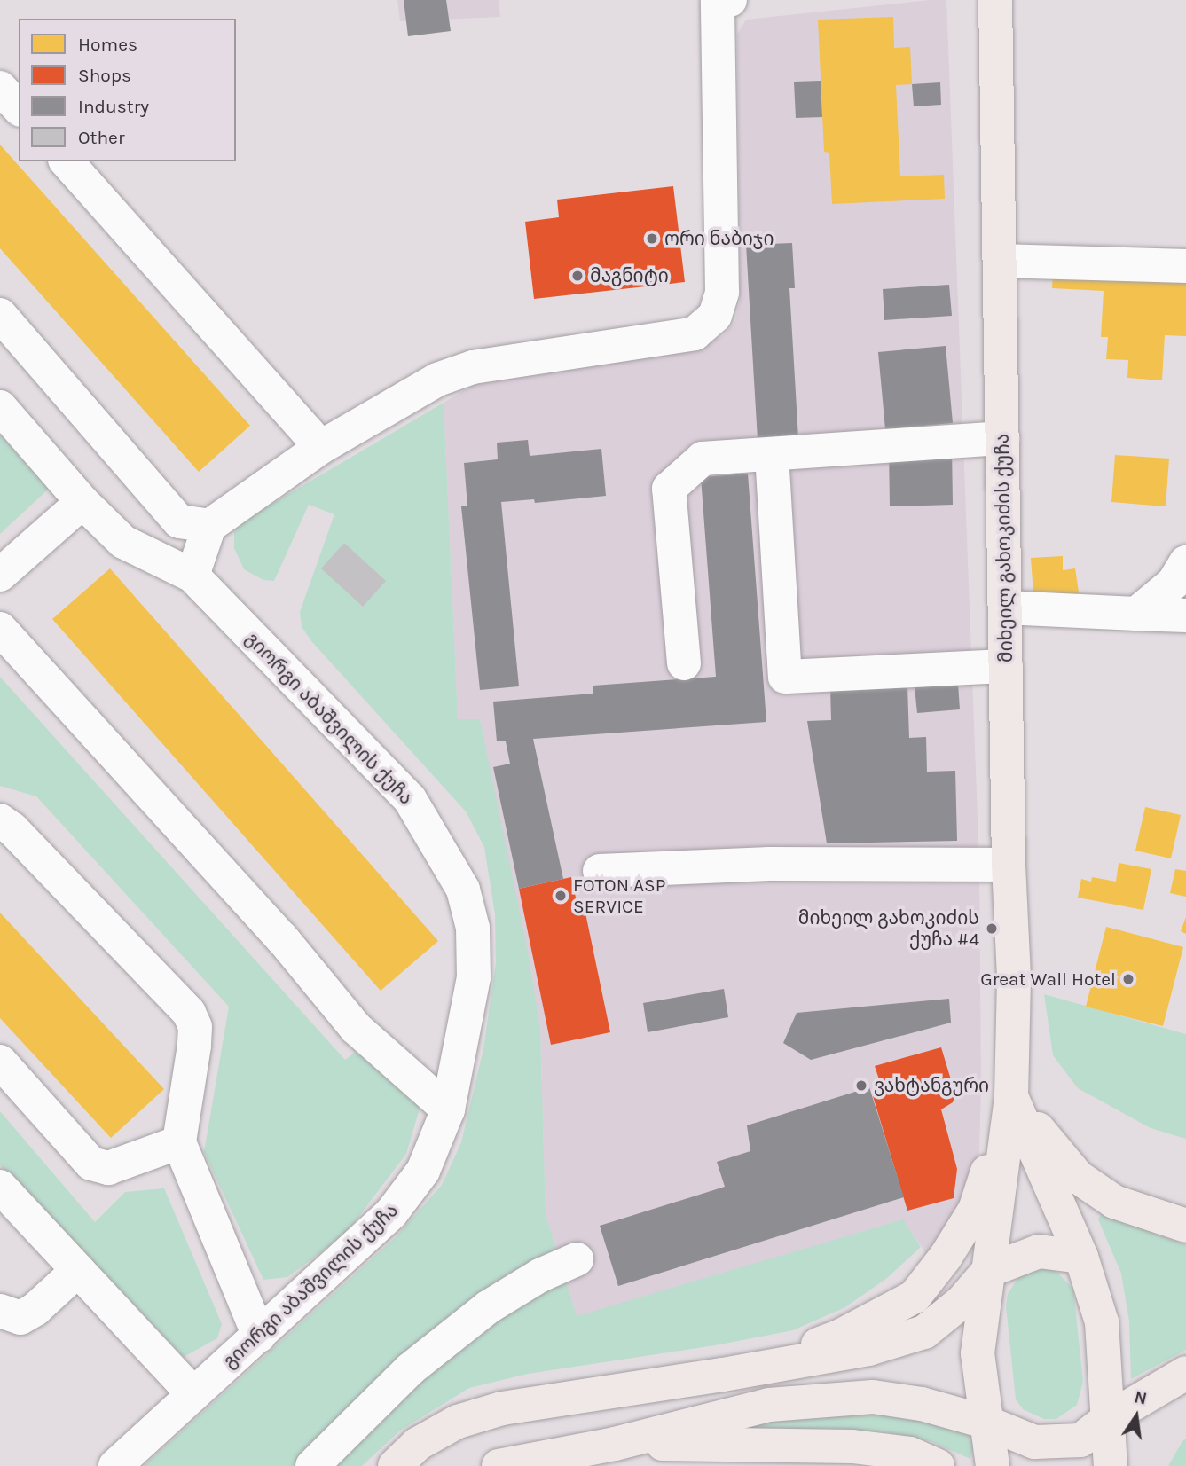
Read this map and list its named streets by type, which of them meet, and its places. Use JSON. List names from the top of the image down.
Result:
{
  "streets": {
    "main road": ["მიხეილ გახოკიძის ქუჩა"],
    "street": ["გიორგი აბაშვილის ქუჩა"]
  },
  "places": [
    "ორი ნაბიჯი",
    "მაგნიტი",
    "FOTON ASP SERVICE",
    "მიხეილ გახოკიძის ქუჩა #4",
    "Great Wall Hotel",
    "ვახტანგური"
  ],
  "legend": [
    "Homes",
    "Shops",
    "Industry",
    "Other"
  ],
  "north": "top"
}
